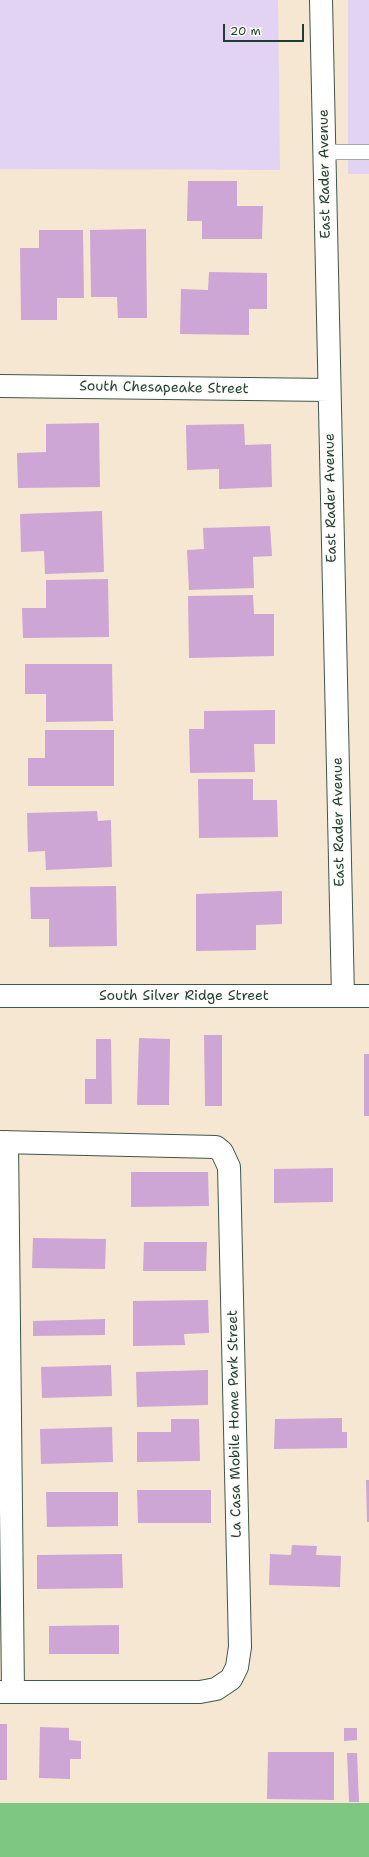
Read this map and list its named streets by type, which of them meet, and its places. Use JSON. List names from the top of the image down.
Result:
{
  "streets": {
    "street": [
      "East Rader Avenue",
      "South Chesapeake Street",
      "South Silver Ridge Street",
      "La Casa Mobile Home Park Street"
    ]
  },
  "crossings": [
    ["East Rader Avenue", "South Chesapeake Street"],
    ["East Rader Avenue", "South Silver Ridge Street"]
  ],
  "scale_bar": "20 m"
}
